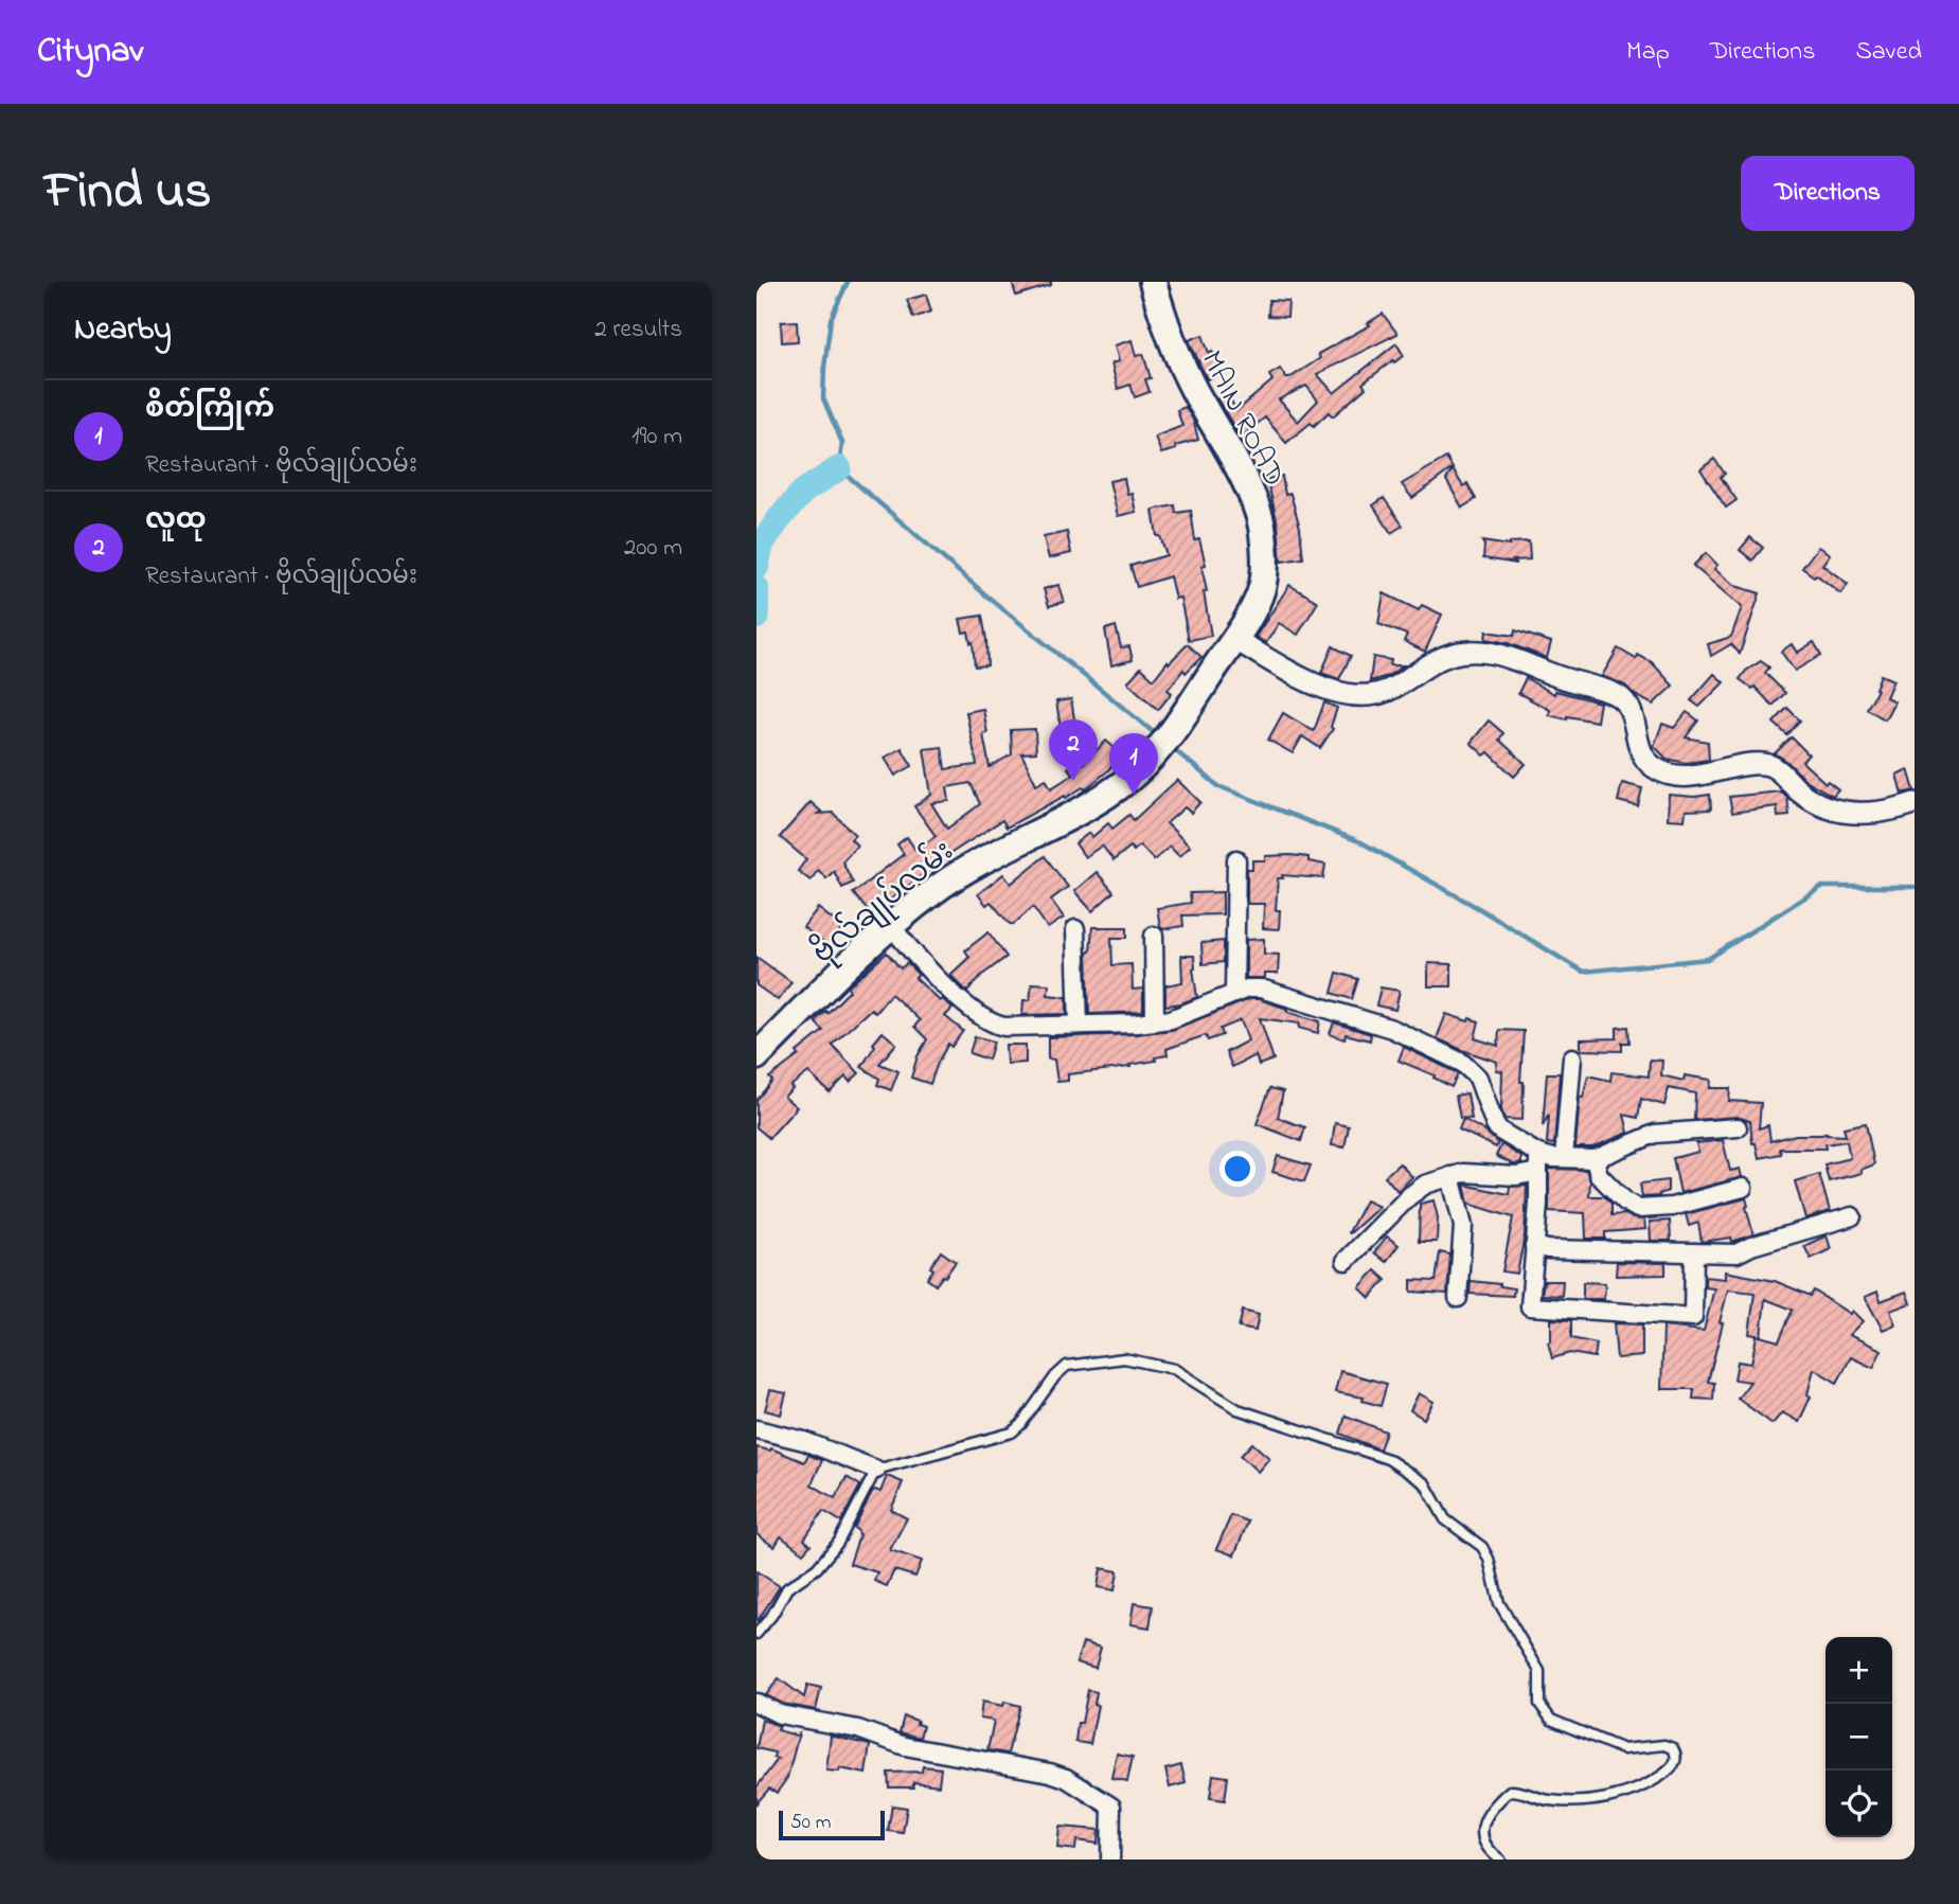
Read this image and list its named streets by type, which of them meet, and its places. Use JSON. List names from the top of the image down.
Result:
{
  "streets": {
    "main road": ["MAIN ROAD", "ဗိုလ်‌ချုပ်‌လမ်း"]
  },
  "crossings": [
    ["MAIN ROAD", "ဗိုလ်‌ချုပ်‌လမ်း"]
  ],
  "scale_bar": "50 m",
  "page": {
    "header": "Citynav",
    "nav": ["Map", "Directions", "Saved"],
    "title": "Find us",
    "buttons": "Directions",
    "heading": ["Nearby", "2 results"],
    "list": [
      {
        "mark": "1",
        "name": "စိတ်ကြိုက်",
        "note": "Restaurant · ဗိုလ်‌ချုပ်‌လမ်း",
        "value": "190 m"
      },
      {
        "mark": "2",
        "name": "လူထု",
        "note": "Restaurant · ဗိုလ်‌ချုပ်‌လမ်း",
        "value": "200 m"
      }
    ],
    "pins": ["2", "1"],
    "map_buttons": ["+", "−"],
    "scale": "50 m"
  }
}
